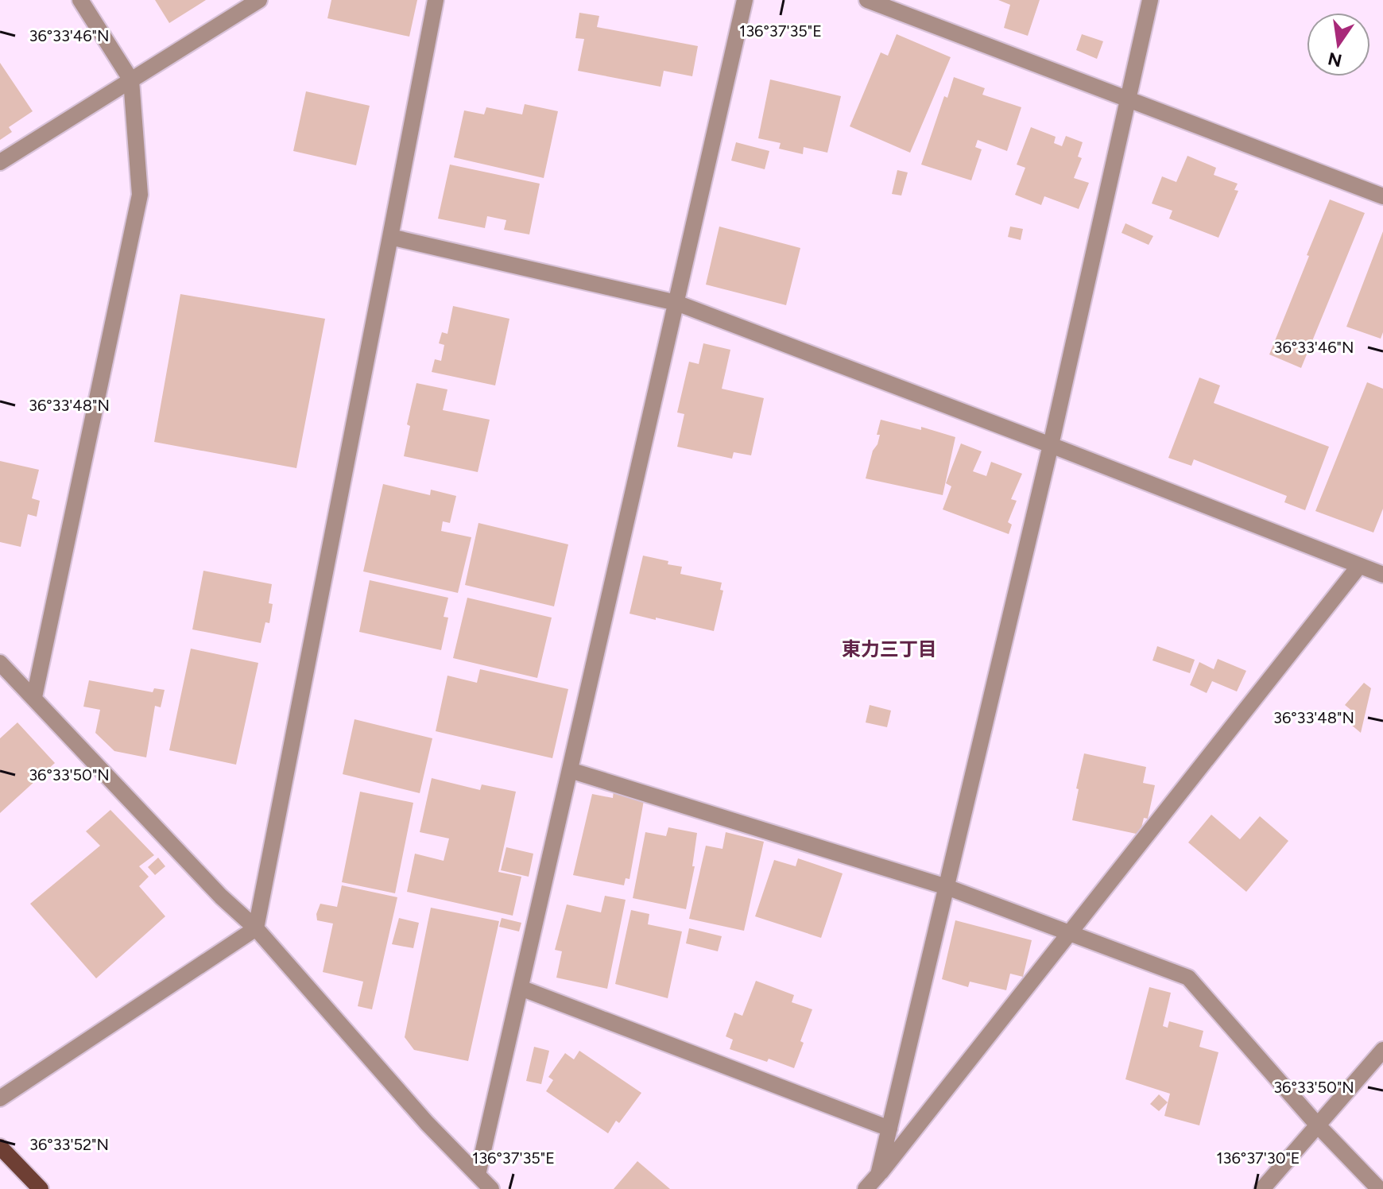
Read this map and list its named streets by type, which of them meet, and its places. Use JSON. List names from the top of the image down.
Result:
{
  "districts": ["東力三丁目"],
  "north": "bottom",
  "coordinates": [
    "136°37'35\"E",
    "36°33'46\"N",
    "36°33'48\"N",
    "36°33'50\"N",
    "36°33'52\"N",
    "136°37'30\"E"
  ]
}
